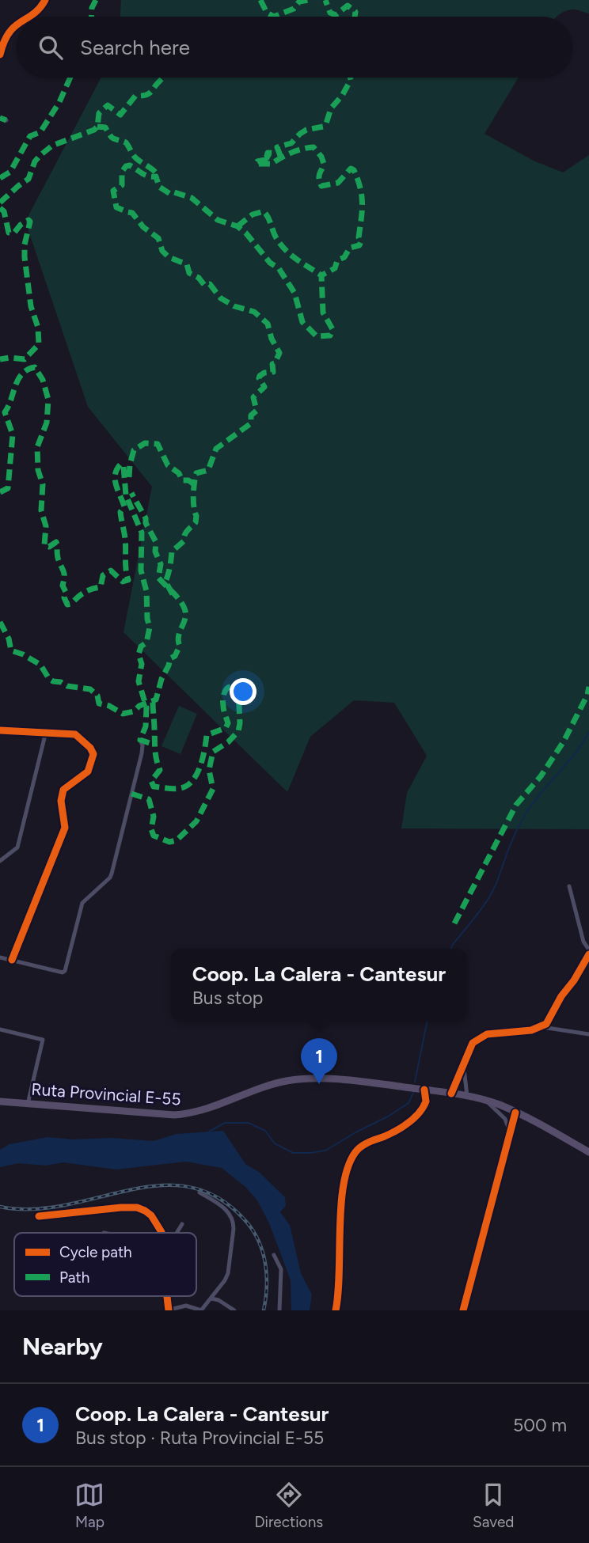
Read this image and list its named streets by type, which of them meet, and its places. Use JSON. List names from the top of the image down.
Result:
{
  "streets": {
    "main road": ["Ruta Provincial E-55"]
  },
  "legend": ["Cycle path", "Path"],
  "page": {
    "search": "Search here",
    "popup": ["Coop. La Calera - Cantesur", "Bus stop"],
    "pins": "1",
    "heading": "Nearby",
    "list": [
      {
        "mark": "1",
        "name": "Coop. La Calera - Cantesur",
        "note": "Bus stop · Ruta Provincial E-55",
        "value": "500 m"
      }
    ],
    "nav": ["Map", "Directions", "Saved"]
  }
}
